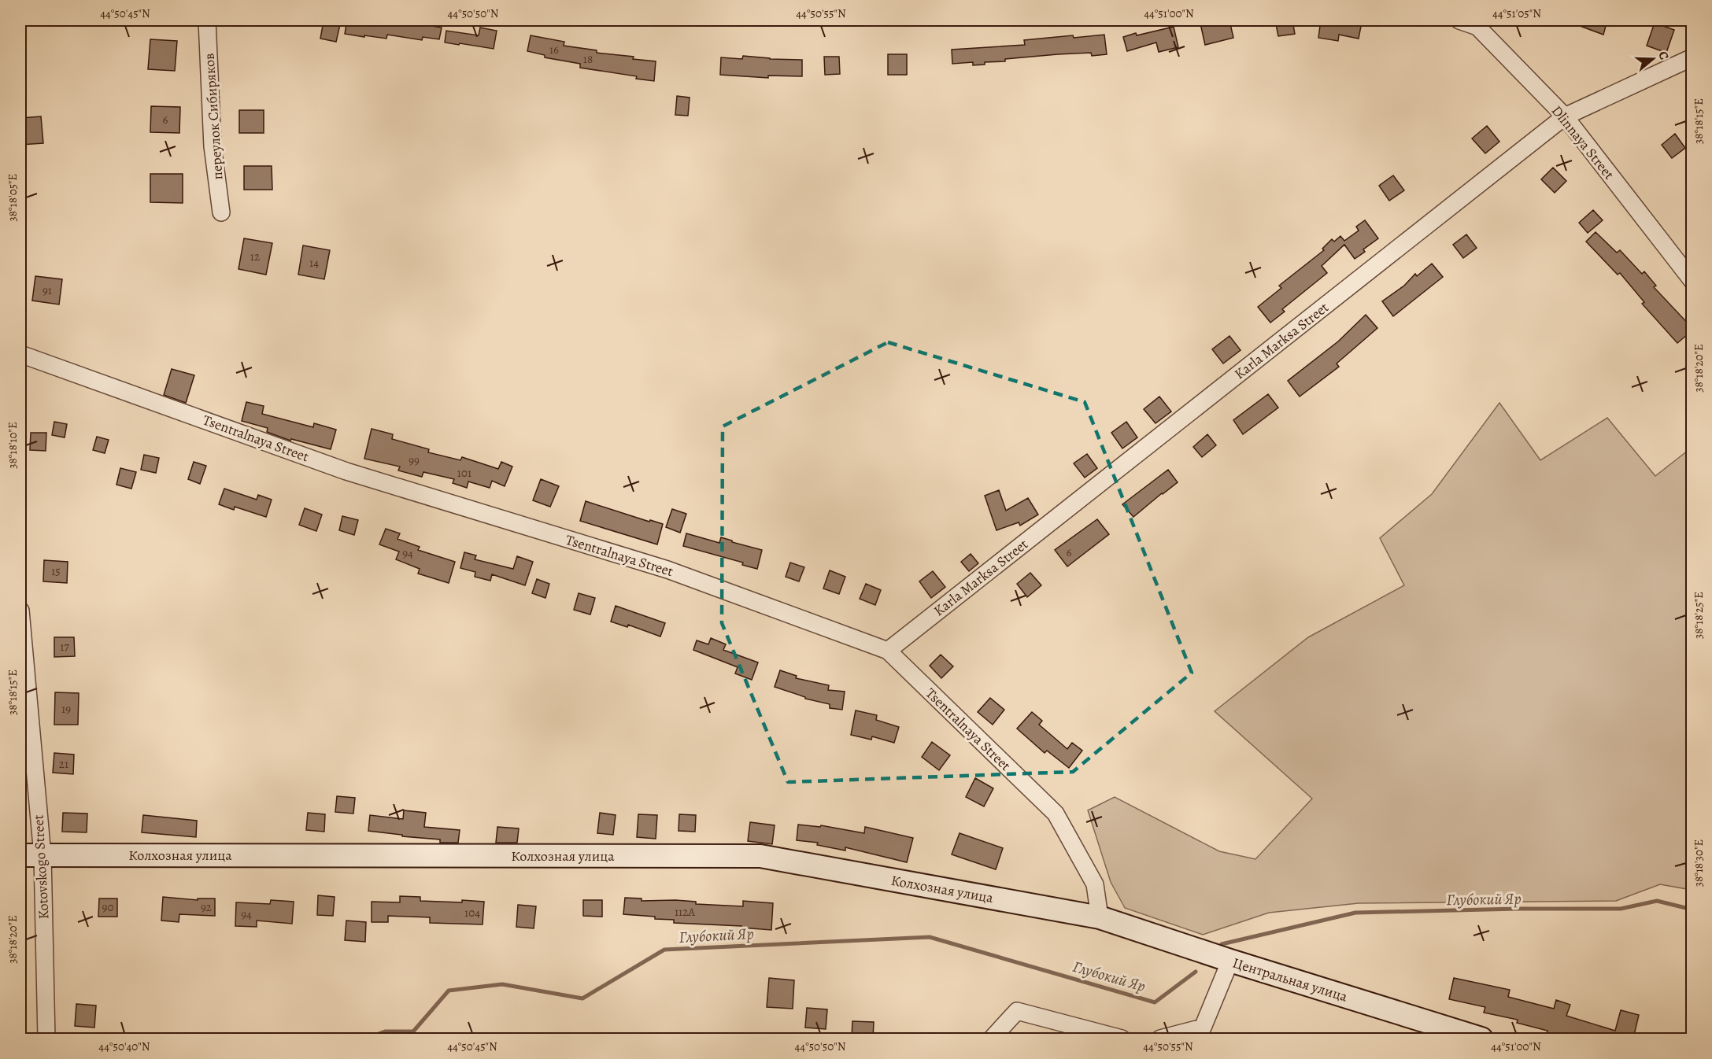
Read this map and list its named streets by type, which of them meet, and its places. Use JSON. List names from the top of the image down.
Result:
{
  "streets": {
    "street": [
      "переулок Сибиряков",
      "Dlinnaya Street",
      "Karla Marksa Street",
      "Tsentralnaya Street",
      "Колхозная улица",
      "Kotovskogo Street",
      "Центральная улица"
    ]
  },
  "crossings": [
    ["Dlinnaya Street", "Karla Marksa Street"],
    ["Karla Marksa Street", "Tsentralnaya Street"],
    ["Tsentralnaya Street", "Колхозная улица"],
    ["Tsentralnaya Street", "Центральная улица"],
    ["Колхозная улица", "Kotovskogo Street"],
    ["Колхозная улица", "Центральная улица"]
  ],
  "water": ["Глубокий Яр"],
  "house_numbers": [
    "16",
    "18",
    "6",
    "12",
    "14",
    "91",
    "99",
    "101",
    "6",
    "94",
    "15",
    "17",
    "19",
    "21",
    "90",
    "92",
    "112А",
    "104",
    "94"
  ],
  "north": "right",
  "coordinates": [
    "44°50'45\"N",
    "44°50'50\"N",
    "44°50'55\"N",
    "44°51'00\"N",
    "44°51'05\"N",
    "38°18'15\"E",
    "38°18'05\"E",
    "38°18'20\"E",
    "38°18'10\"E",
    "38°18'25\"E",
    "38°18'30\"E",
    "44°50'40\"N"
  ]
}
